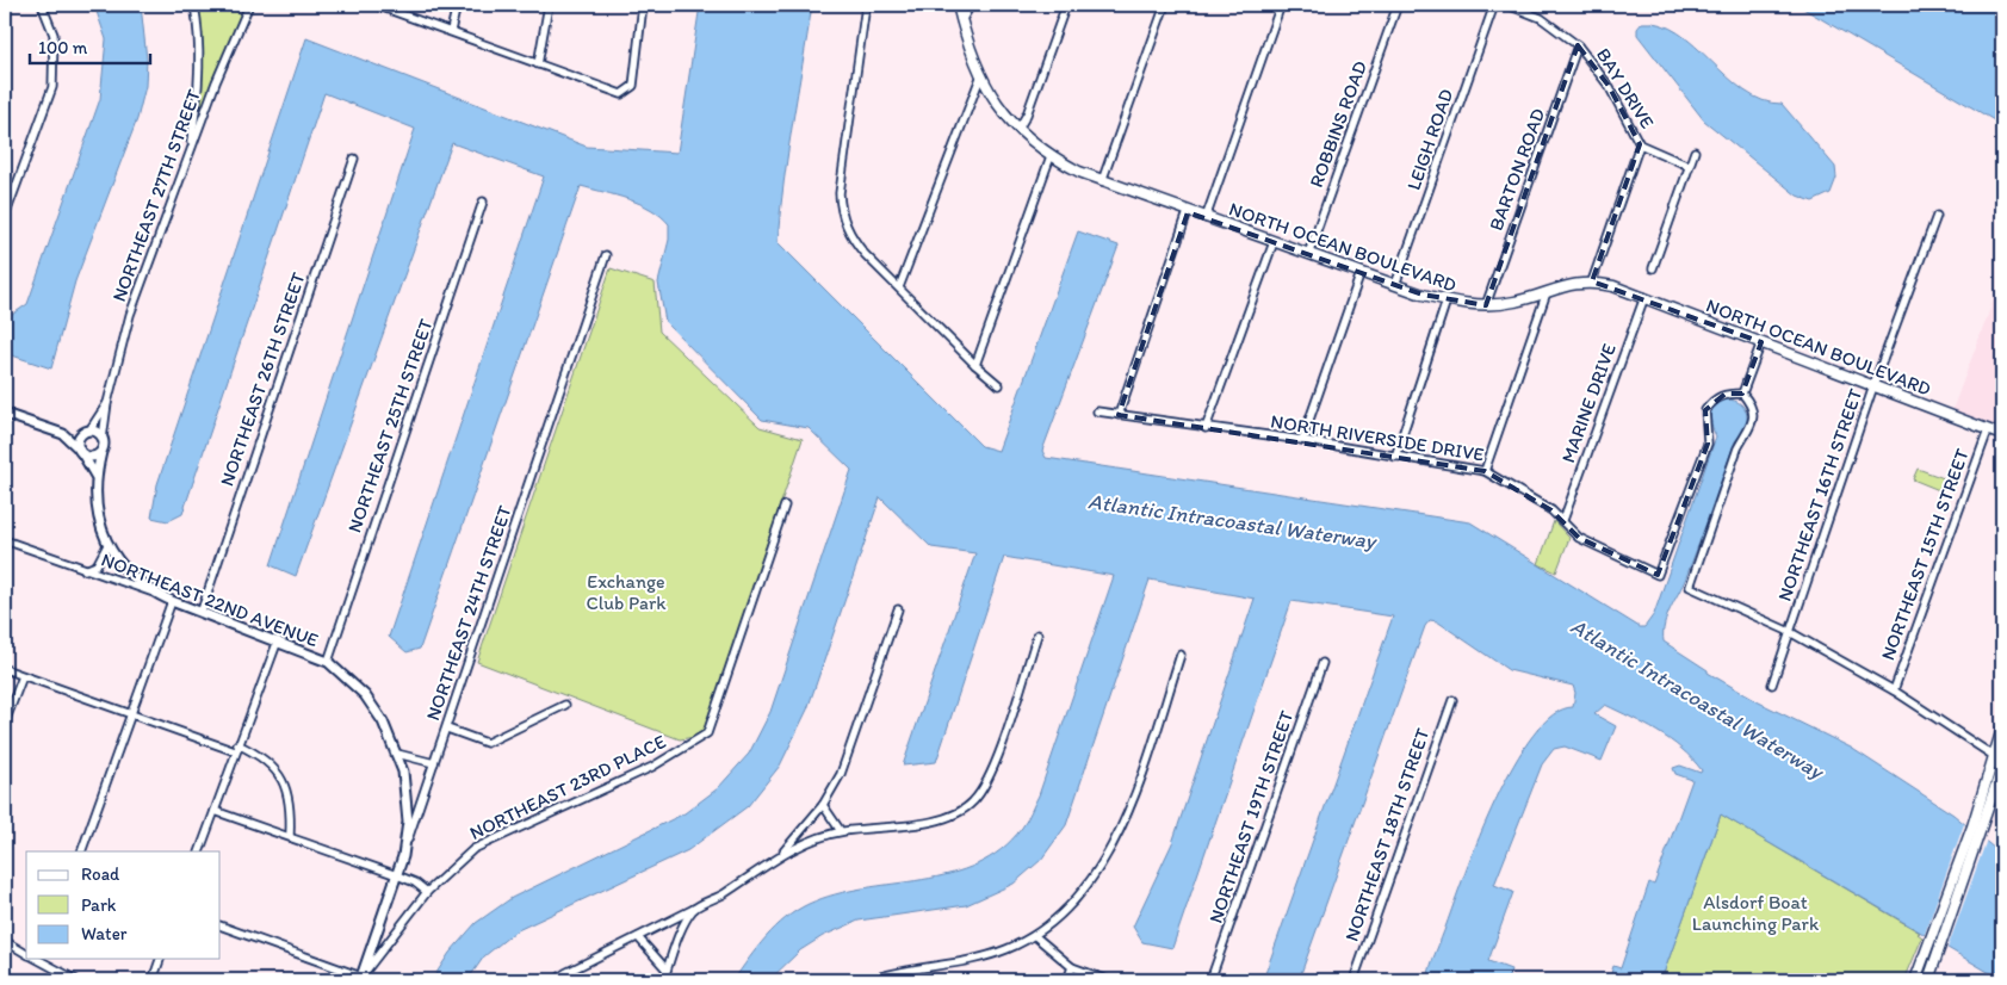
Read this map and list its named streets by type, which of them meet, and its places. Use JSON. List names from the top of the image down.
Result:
{
  "streets": {
    "main road": ["NORTH OCEAN BOULEVARD"],
    "street": [
      "BAY DRIVE",
      "ROBBINS ROAD",
      "LEIGH ROAD",
      "BARTON ROAD",
      "NORTHEAST 27TH STREET",
      "NORTHEAST 26TH STREET",
      "MARINE DRIVE",
      "NORTHEAST 25TH STREET",
      "NORTH RIVERSIDE DRIVE",
      "NORTHEAST 16TH STREET",
      "NORTHEAST 15TH STREET",
      "NORTHEAST 22ND AVENUE",
      "NORTHEAST 24TH STREET",
      "NORTHEAST 23RD PLACE",
      "NORTHEAST 19TH STREET",
      "NORTHEAST 18TH STREET"
    ]
  },
  "crossings": [
    ["BAY DRIVE", "BARTON ROAD"],
    ["ROBBINS ROAD", "NORTH OCEAN BOULEVARD"],
    ["LEIGH ROAD", "NORTH OCEAN BOULEVARD"],
    ["BARTON ROAD", "NORTH OCEAN BOULEVARD"],
    ["NORTH OCEAN BOULEVARD", "MARINE DRIVE"],
    ["NORTH OCEAN BOULEVARD", "NORTHEAST 16TH STREET"],
    ["NORTH OCEAN BOULEVARD", "NORTHEAST 15TH STREET"],
    ["NORTHEAST 26TH STREET", "NORTHEAST 22ND AVENUE"],
    ["MARINE DRIVE", "NORTH RIVERSIDE DRIVE"],
    ["NORTHEAST 25TH STREET", "NORTHEAST 22ND AVENUE"],
    ["NORTHEAST 22ND AVENUE", "NORTHEAST 24TH STREET"],
    ["NORTHEAST 24TH STREET", "NORTHEAST 23RD PLACE"]
  ],
  "water": ["Atlantic Intracoastal Waterway"],
  "parks": ["Exchange Club Park", "Alsdorf Boat Launching Park"],
  "legend": ["Road", "Park", "Water"],
  "scale_bar": "100 m"
}
